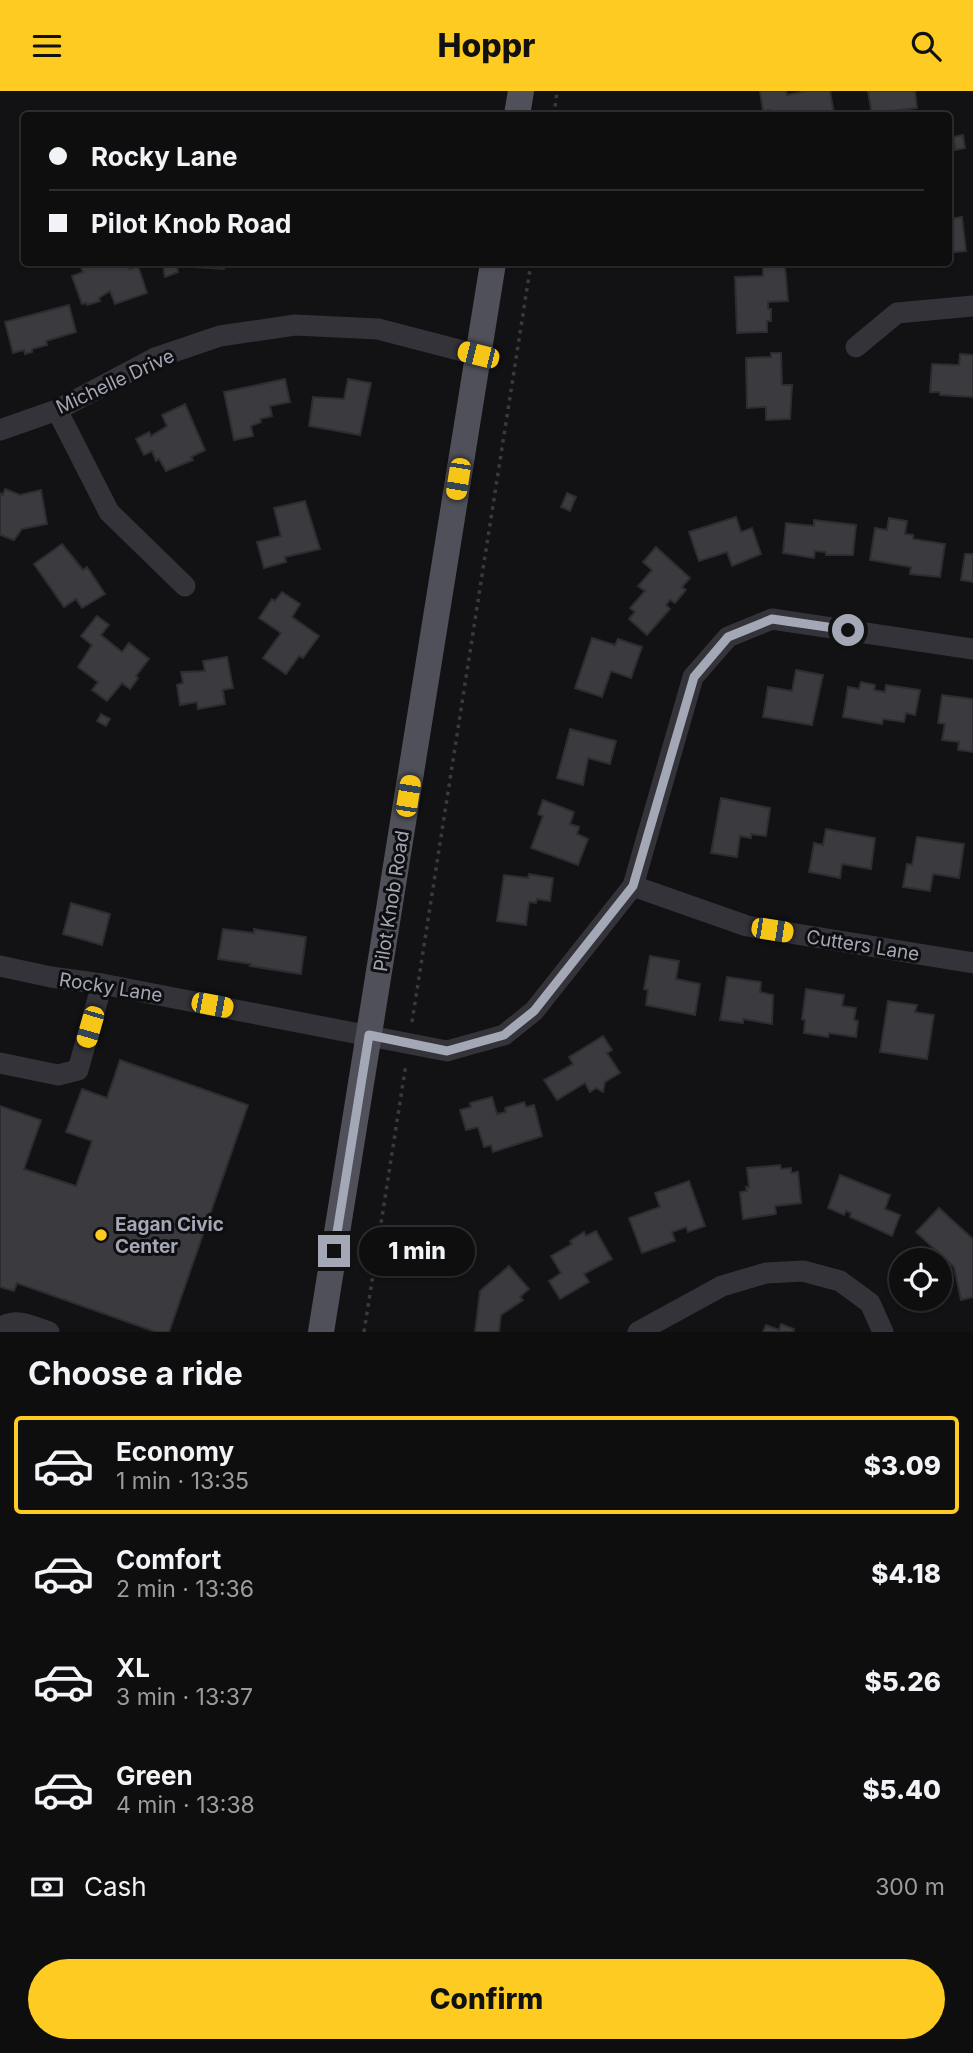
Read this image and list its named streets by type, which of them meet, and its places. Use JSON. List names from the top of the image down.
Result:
{
  "streets": {
    "main road": ["Pilot Knob Road"],
    "street": ["Michelle Drive", "Cutters Lane", "Rocky Lane"]
  },
  "crossings": [
    ["Michelle Drive", "Pilot Knob Road"],
    ["Pilot Knob Road", "Rocky Lane"],
    ["Cutters Lane", "Rocky Lane"]
  ],
  "places": ["Eagan Civic Center"],
  "page": {
    "header": "Hoppr",
    "banner": ["Rocky Lane", "Pilot Knob Road"],
    "bubble": "1 min",
    "heading": "Choose a ride",
    "list": [
      {
        "name": "Economy",
        "note": "1 min · 13:35",
        "value": "$3.09"
      },
      {
        "name": "Comfort",
        "note": "2 min · 13:36",
        "value": "$4.18"
      },
      {
        "name": "XL",
        "note": "3 min · 13:37",
        "value": "$5.26"
      },
      {
        "name": "Green",
        "note": "4 min · 13:38",
        "value": "$5.40"
      }
    ],
    "pay": ["Cash", "300 m"],
    "buttons": "Confirm"
  }
}
